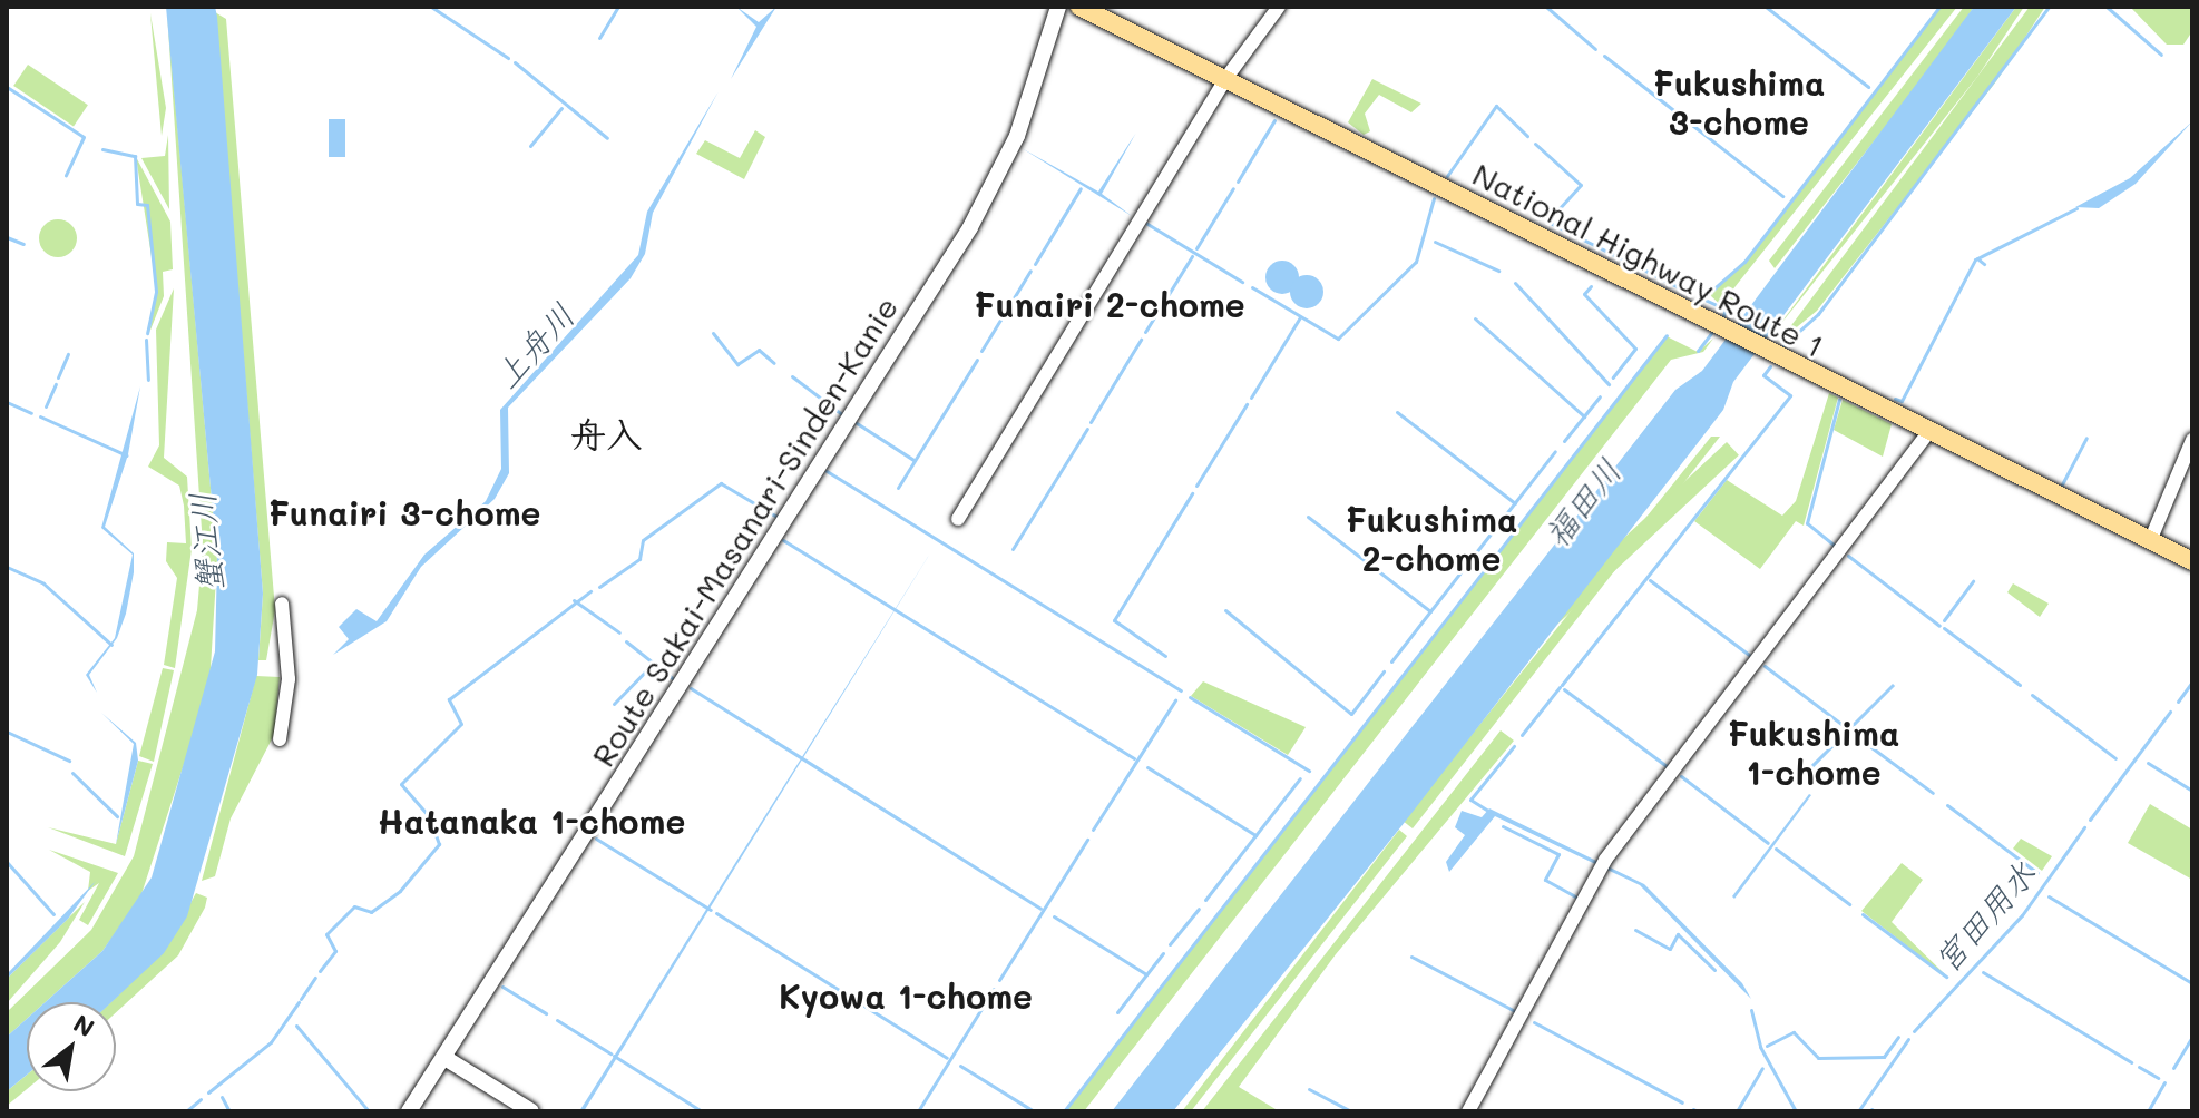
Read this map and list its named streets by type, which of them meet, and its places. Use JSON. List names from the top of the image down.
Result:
{
  "streets": {
    "highway": ["National Highway Route 1"],
    "main road": ["Route Sakai-Masanari-Sinden-Kanie"]
  },
  "districts": [
    "Fukushima 3-chome",
    "Funairi 2-chome",
    "舟入",
    "Funairi 3-chome",
    "Fukushima 2-chome",
    "Fukushima 1-chome",
    "Hatanaka 1-chome",
    "Kyowa 1-chome"
  ],
  "water": [
    "上舟川",
    "福田川",
    "蟹江川",
    "宮田用水"
  ],
  "north": "top right"
}
